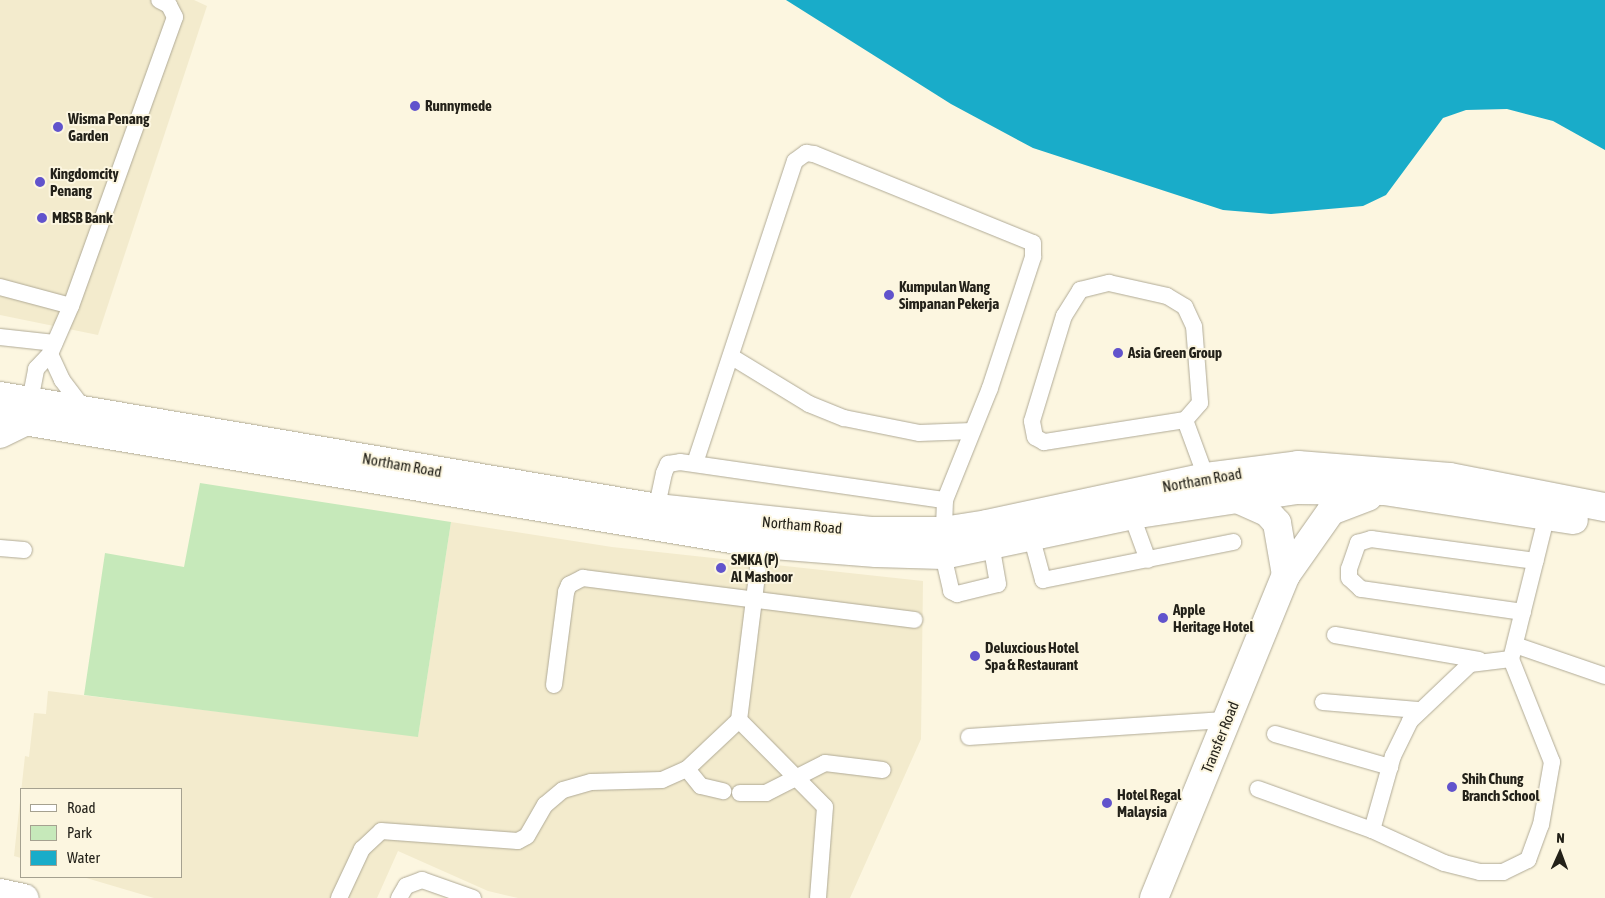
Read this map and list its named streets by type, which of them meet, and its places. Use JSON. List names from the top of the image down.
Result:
{
  "streets": {
    "main road": ["Northam Road", "Transfer Road"]
  },
  "crossings": [
    ["Northam Road", "Transfer Road"]
  ],
  "places": [
    "Runnymede",
    "Wisma Penang Garden",
    "Kingdomcity Penang",
    "MBSB Bank",
    "Kumpulan Wang Simpanan Pekerja",
    "Asia Green Group",
    "SMKA (P) Al Mashoor",
    "Apple Heritage Hotel",
    "Deluxcious Hotel Spa & Restaurant",
    "Shih Chung Branch School",
    "Hotel Regal Malaysia"
  ],
  "legend": ["Road", "Park", "Water"],
  "north": "top"
}
